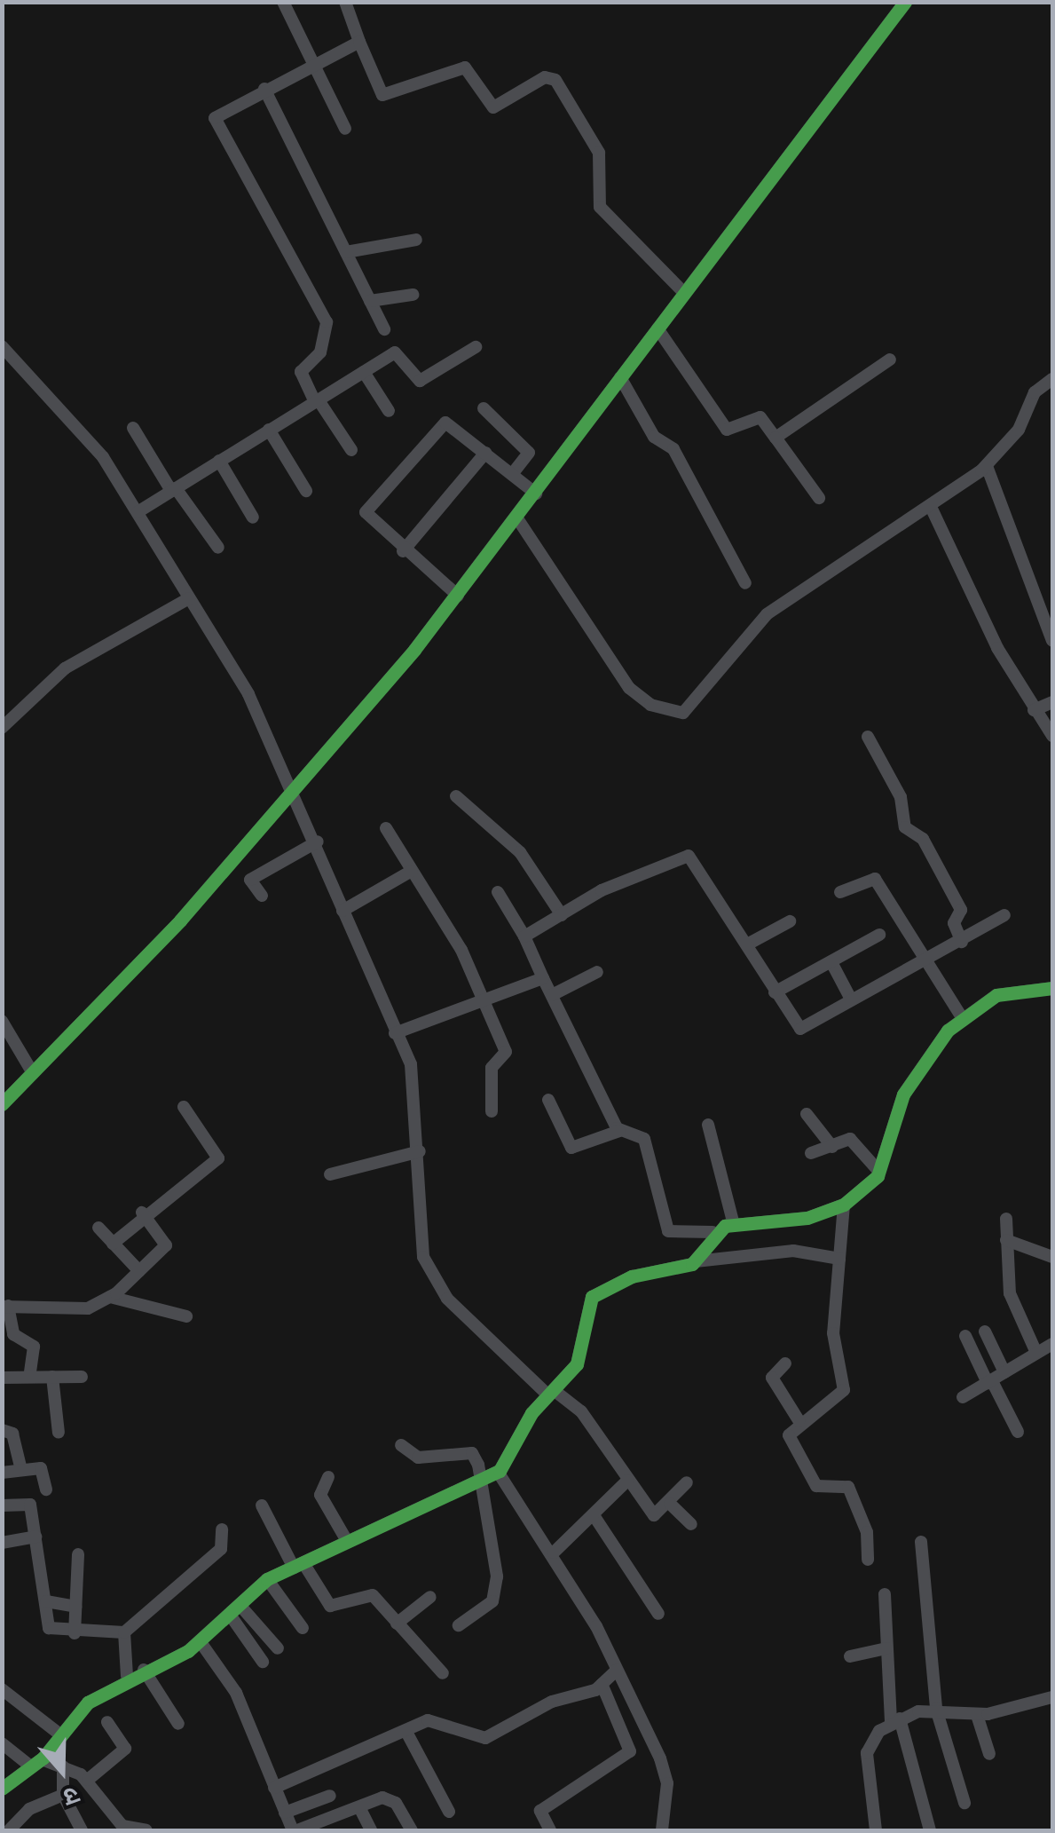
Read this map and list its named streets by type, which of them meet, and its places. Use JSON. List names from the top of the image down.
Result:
{
  "north": "bottom"
}
